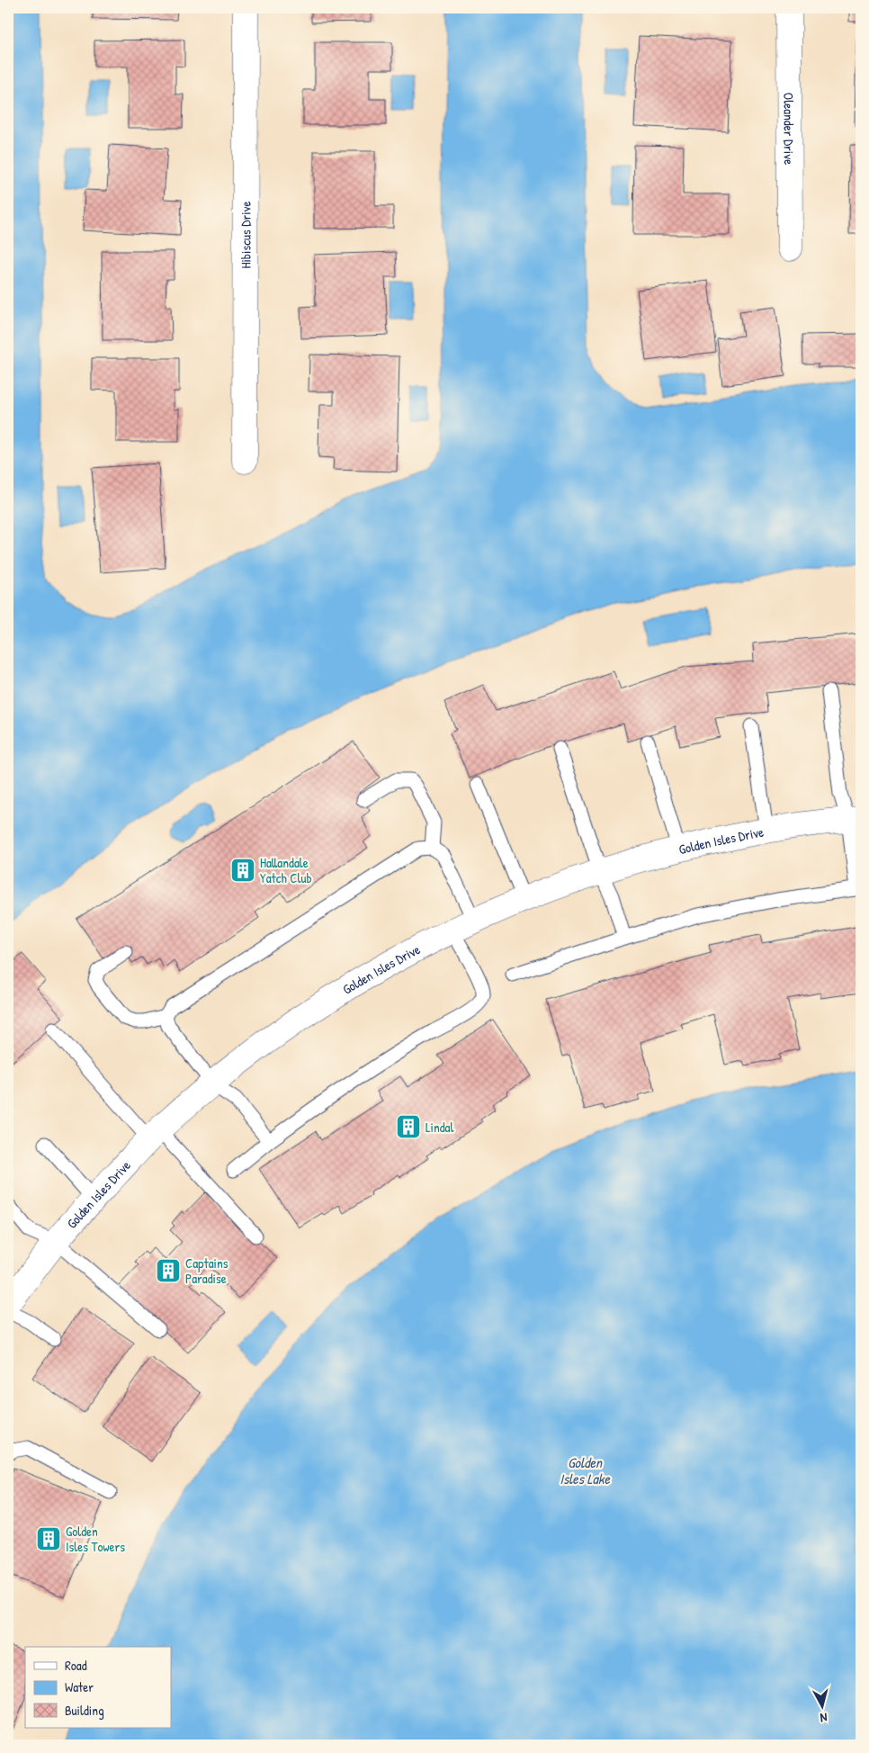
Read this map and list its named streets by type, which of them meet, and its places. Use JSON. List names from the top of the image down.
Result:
{
  "streets": {
    "street": ["Oleander Drive", "Hibiscus Drive", "Golden Isles Drive"]
  },
  "water": ["Golden Isles Lake"],
  "places": {
    "building": [
      "Hallandale Yatch Club",
      "Lindal",
      "Captains Paradise",
      "Golden Isles Towers"
    ]
  },
  "legend": ["Road", "Water", "Building"],
  "north": "bottom"
}
